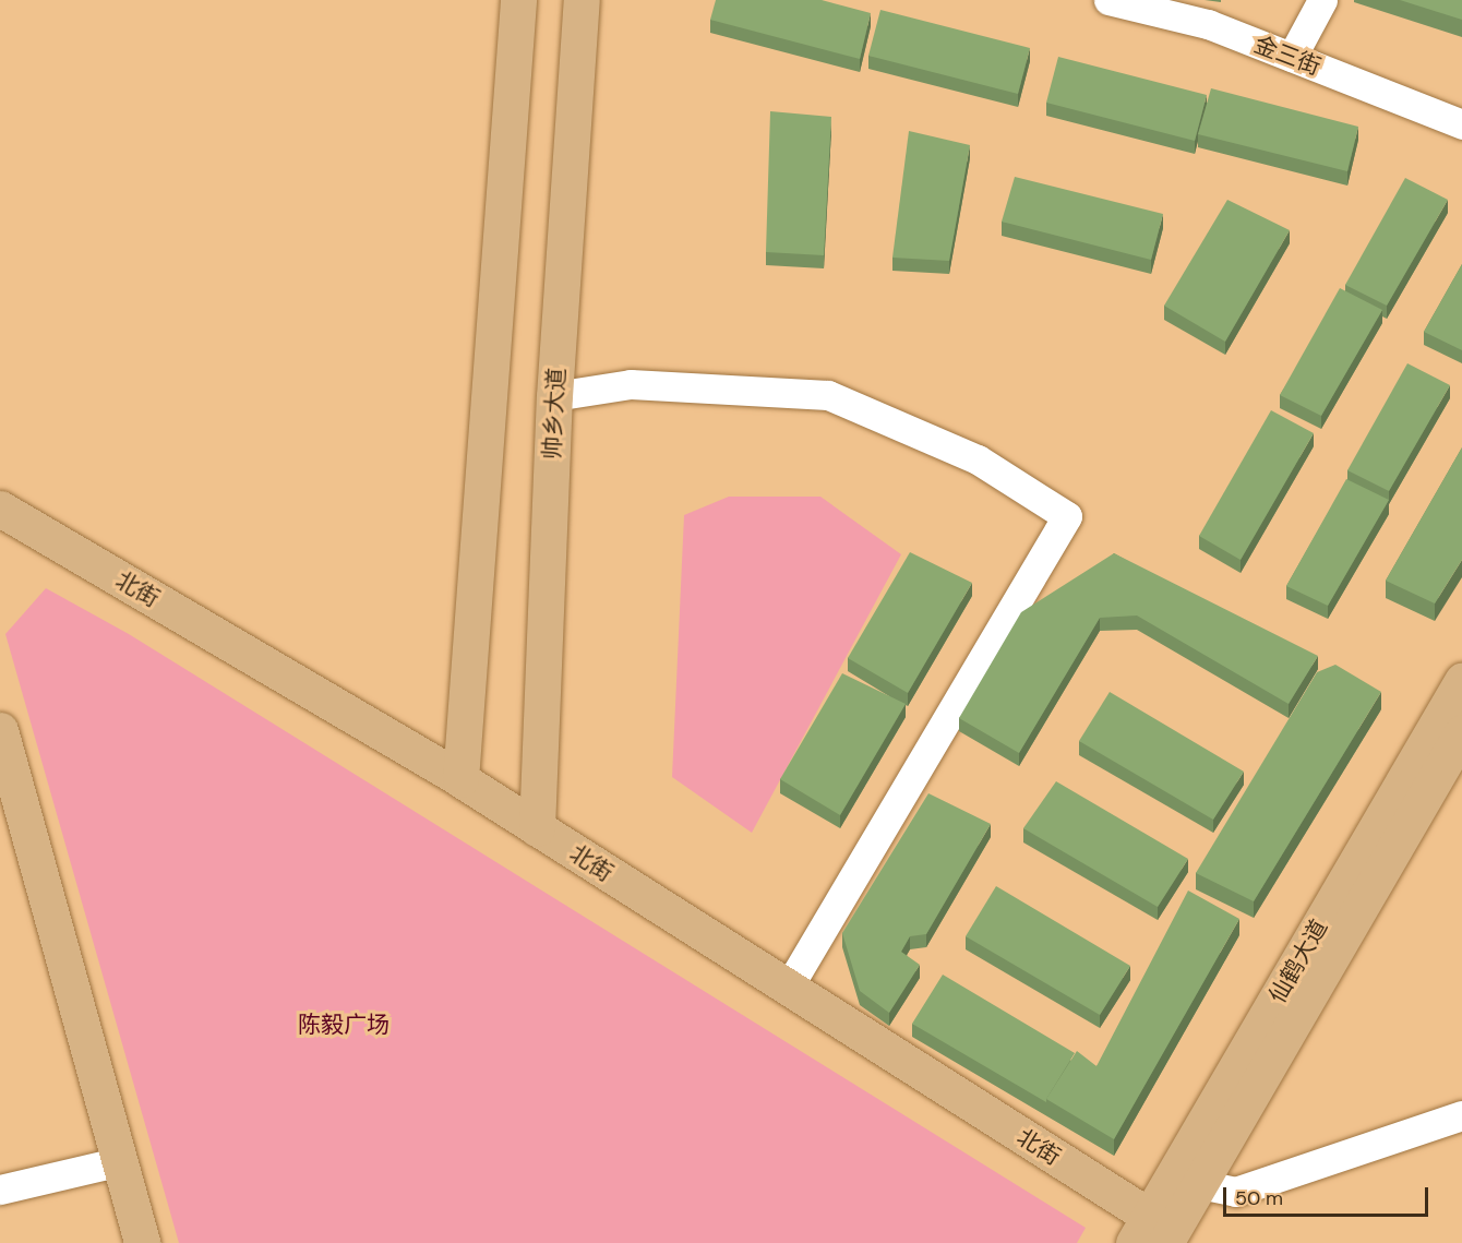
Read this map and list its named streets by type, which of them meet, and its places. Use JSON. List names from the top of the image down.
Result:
{
  "streets": {
    "main road": ["帅乡大道", "北街", "仙鹤大道"],
    "street": ["金三街"]
  },
  "crossings": [
    ["帅乡大道", "北街"],
    ["北街", "仙鹤大道"]
  ],
  "parks": ["陈毅广场"],
  "scale_bar": "50 m"
}
